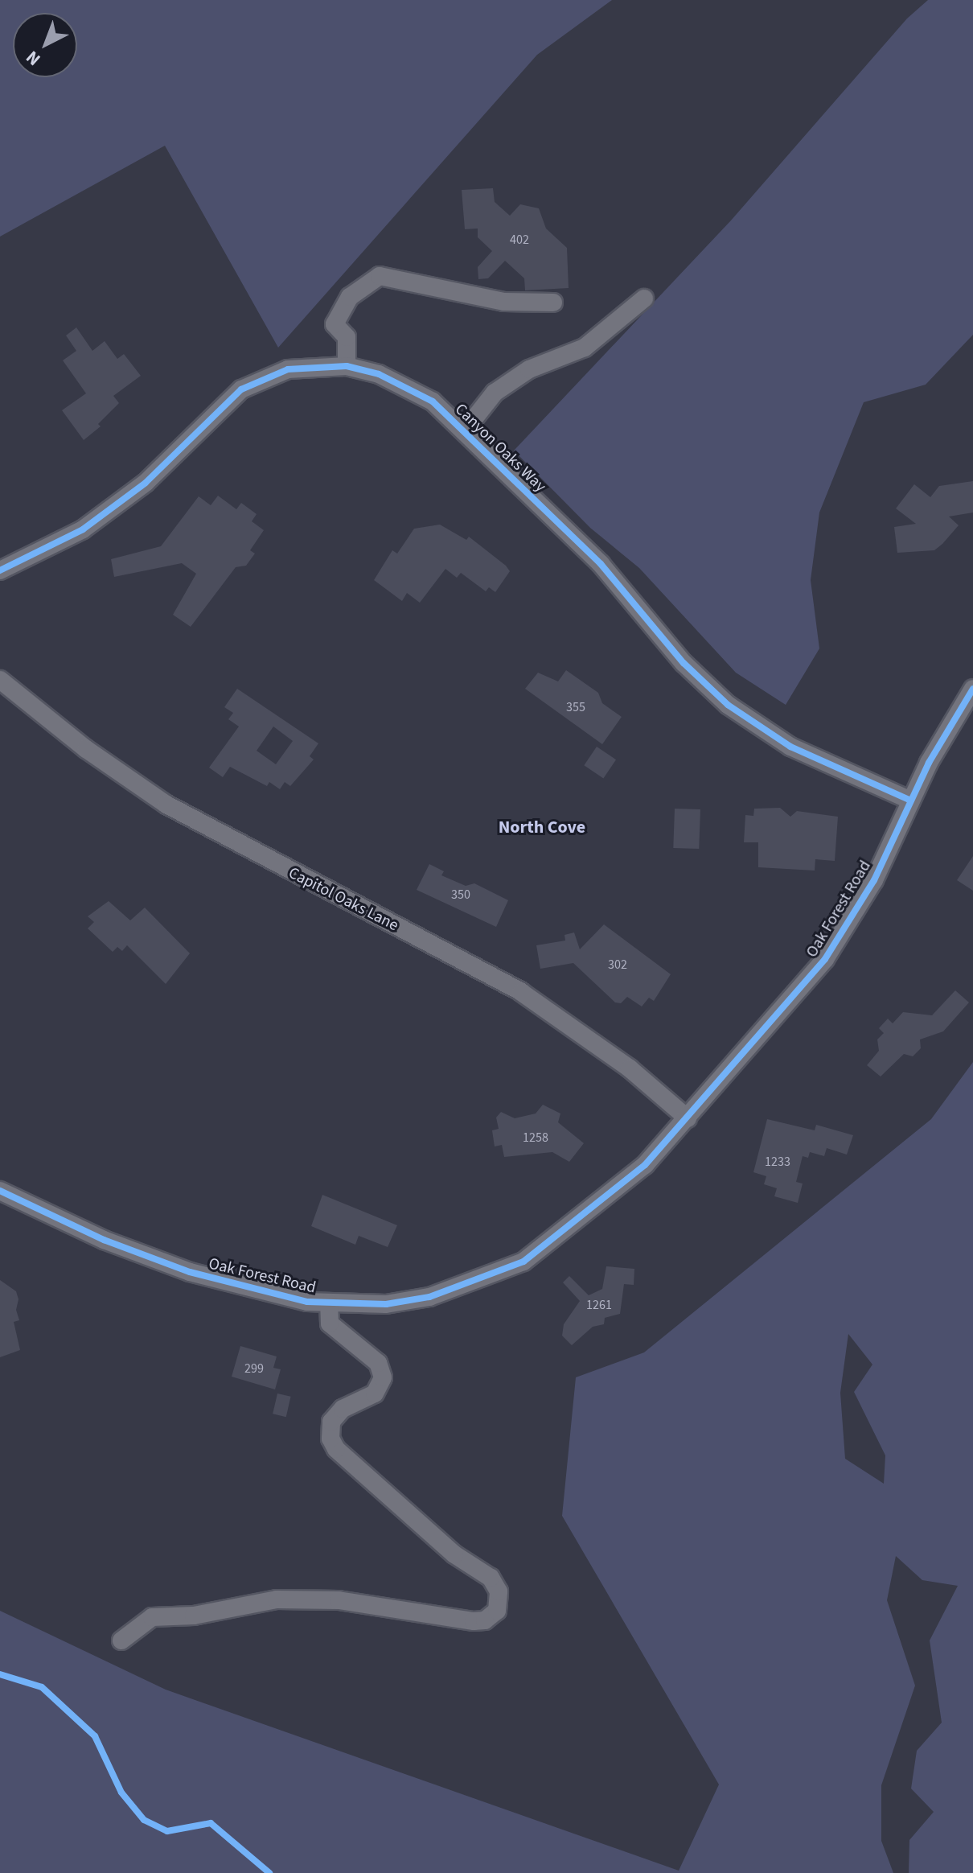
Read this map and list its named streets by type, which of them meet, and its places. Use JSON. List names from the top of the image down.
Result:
{
  "streets": {
    "street": ["Canyon Oaks Way", "Capitol Oaks Lane", "Oak Forest Road"]
  },
  "crossings": [
    ["Canyon Oaks Way", "Oak Forest Road"],
    ["Capitol Oaks Lane", "Oak Forest Road"]
  ],
  "districts": ["North Cove"],
  "house_numbers": [
    "402",
    "355",
    "350",
    "302",
    "1258",
    "1233",
    "1261",
    "299"
  ],
  "north": "bottom left"
}
